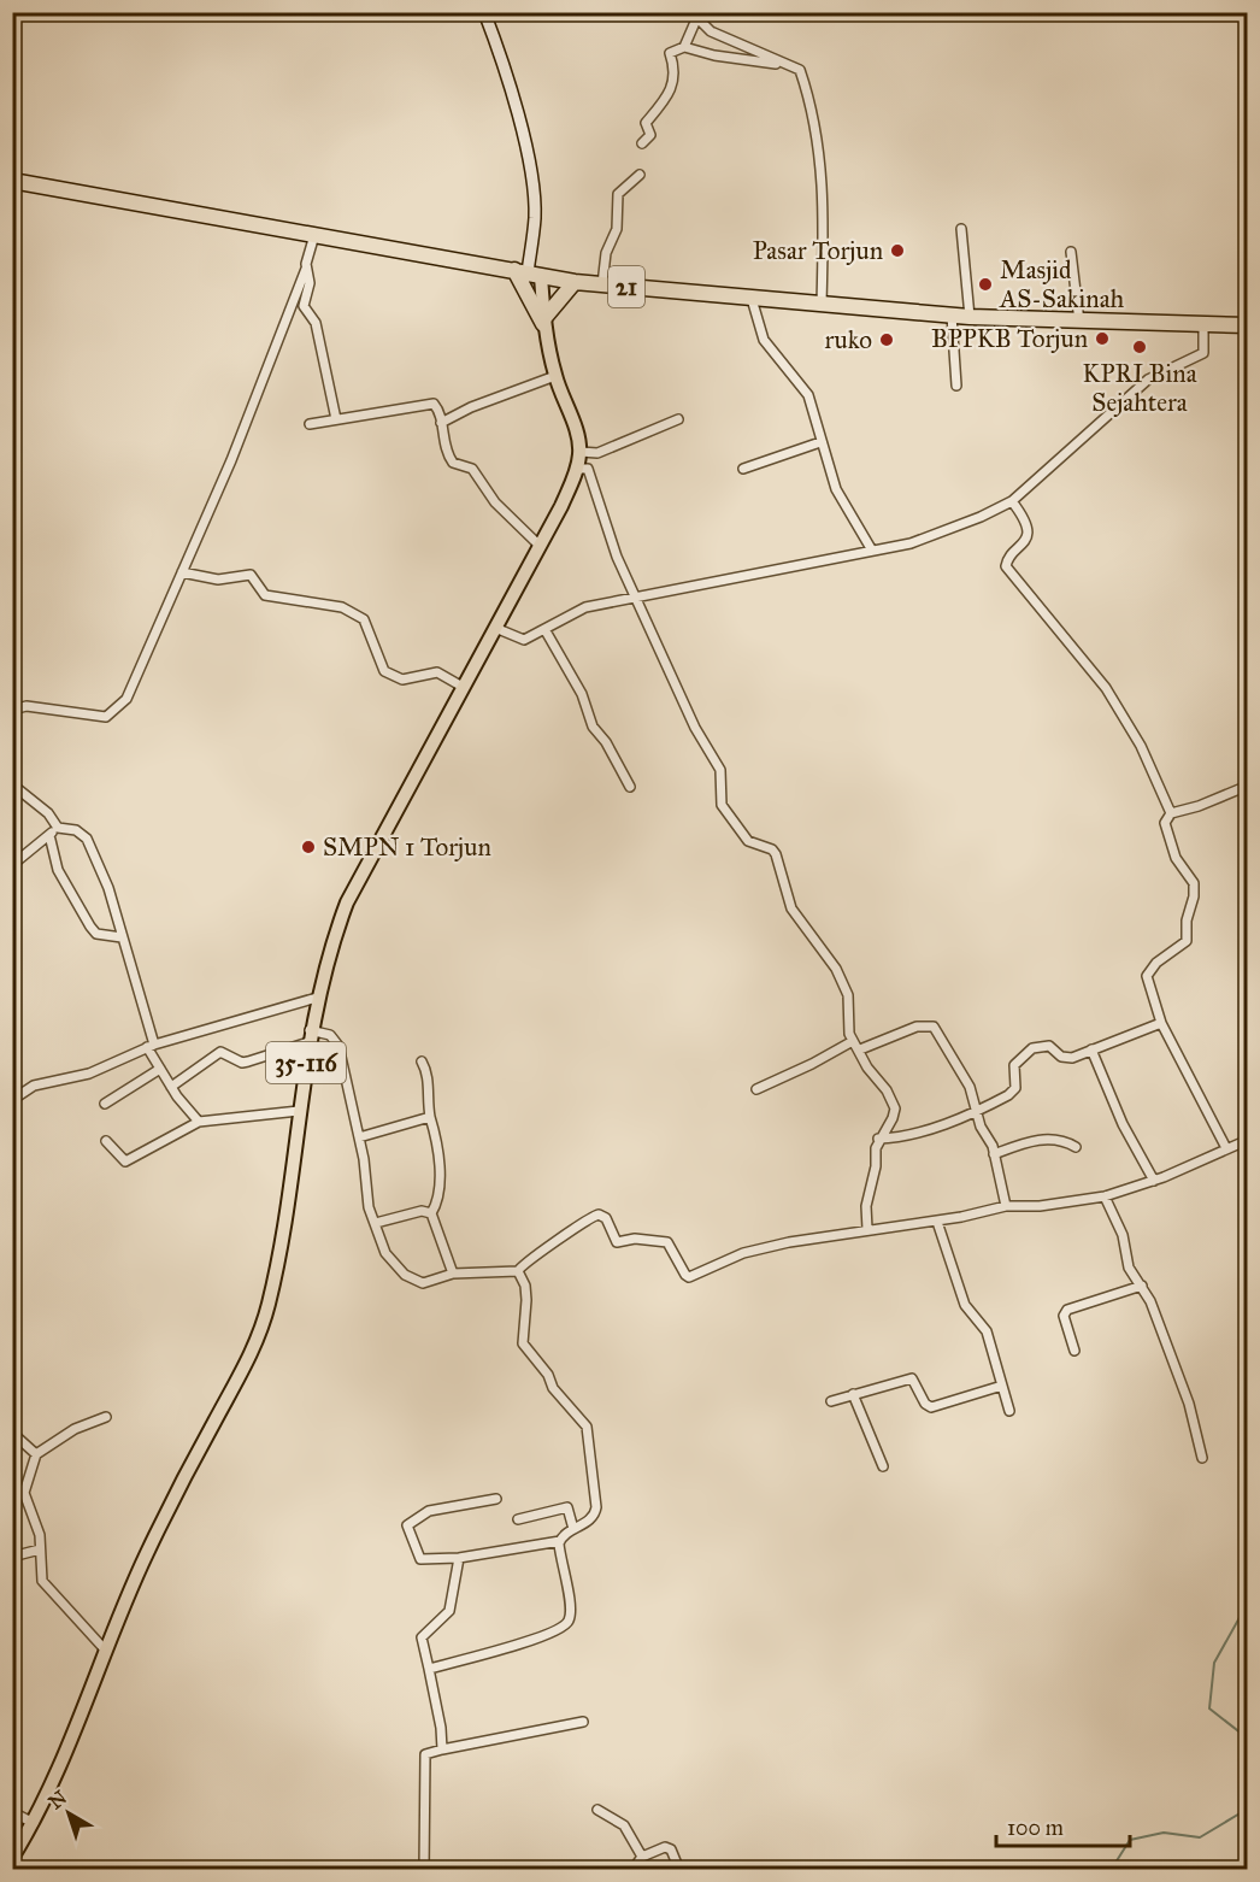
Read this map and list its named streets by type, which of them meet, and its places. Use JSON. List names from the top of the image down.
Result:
{
  "streets": {
    "highway": ["21"],
    "main road": ["35-116"]
  },
  "places": [
    "Pasar Torjun",
    "Masjid AS-Sakinah",
    "BPPKB Torjun",
    "ruko",
    "KPRI Bina Sejahtera",
    "SMPN 1 Torjun"
  ],
  "scale_bar": "100 m",
  "north": "top left"
}
